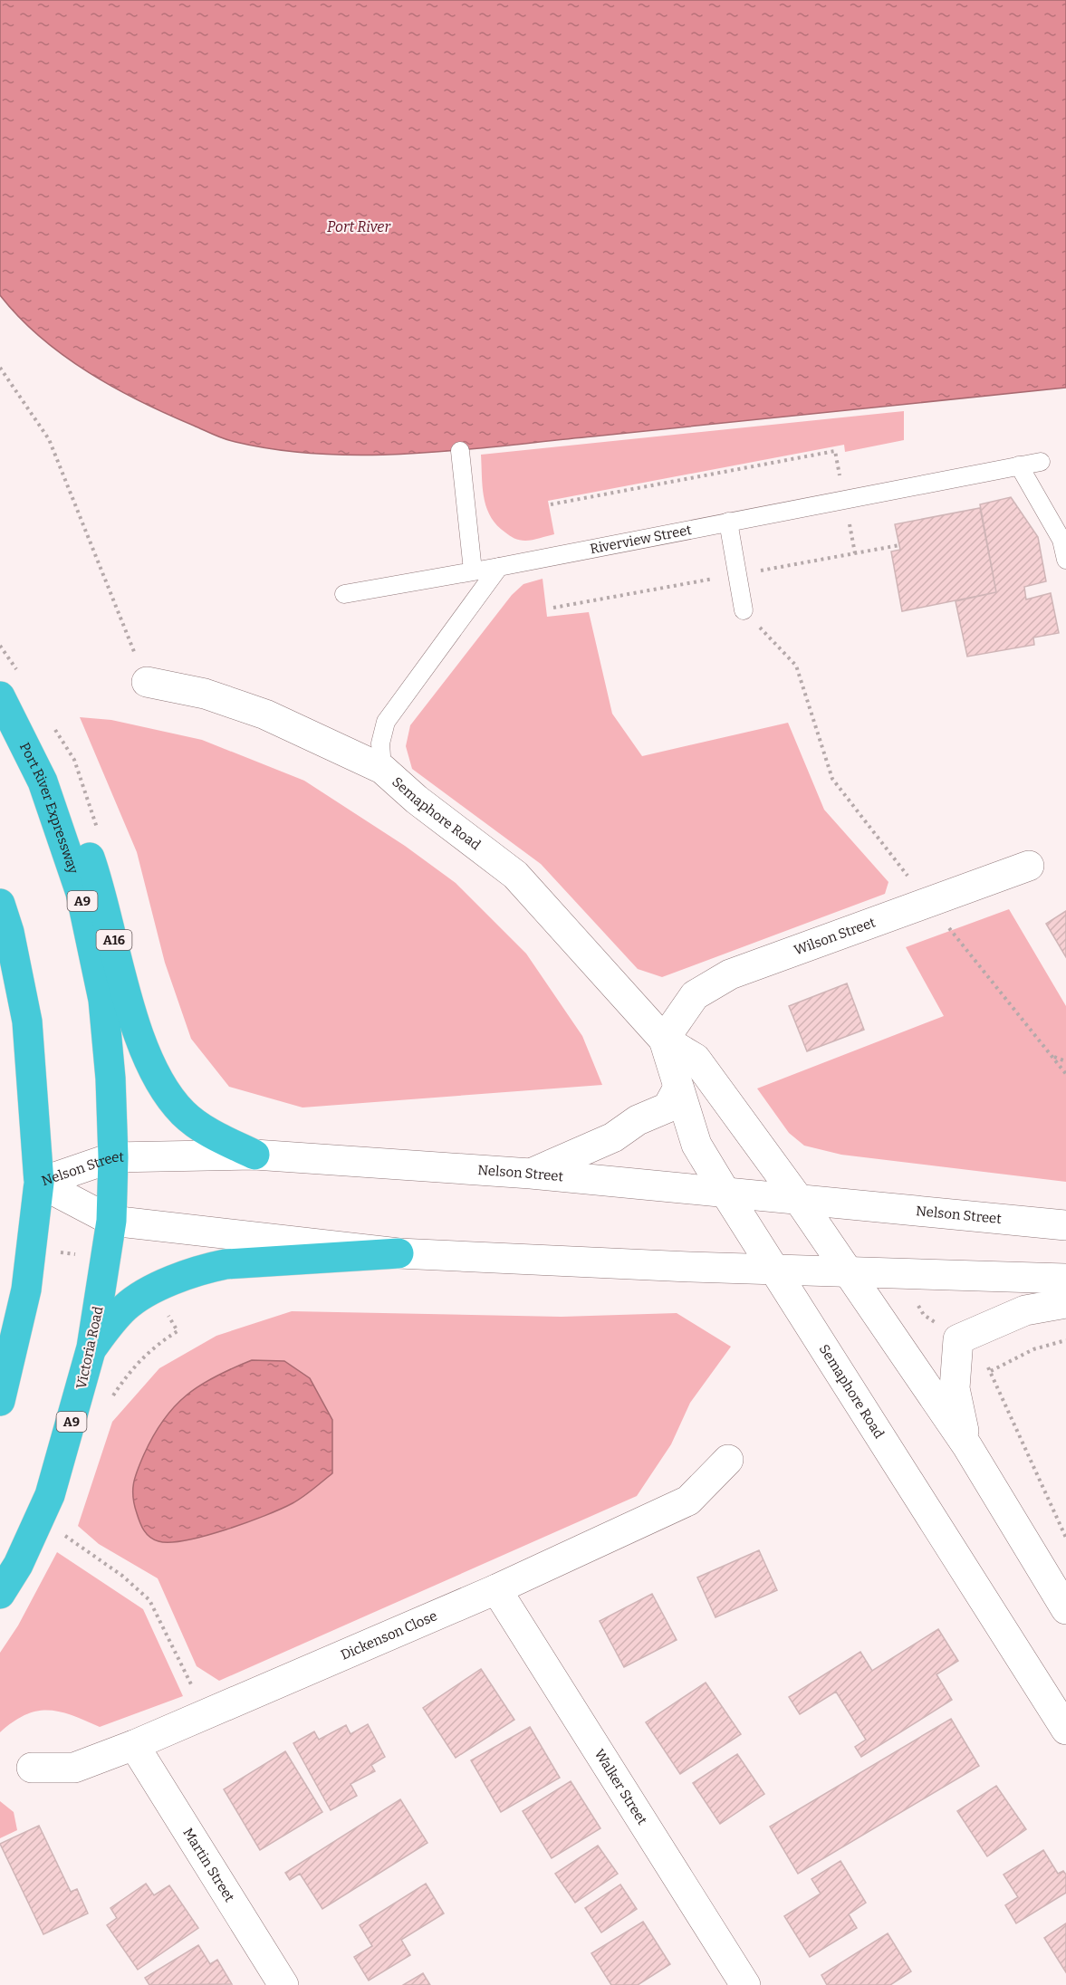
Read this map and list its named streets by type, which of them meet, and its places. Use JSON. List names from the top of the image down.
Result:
{
  "streets": {
    "highway": [
      "Port River Expressway",
      "A9",
      "A16",
      "Victoria Road"
    ],
    "main road": [
      "Semaphore Road",
      "Wilson Street",
      "Nelson Street",
      "Dickenson Close",
      "Walker Street",
      "Martin Street"
    ],
    "lane": ["Riverview Street"]
  },
  "crossings": [
    ["Port River Expressway", "A16"],
    ["Port River Expressway", "Victoria Road"],
    ["Semaphore Road", "Wilson Street"],
    ["Semaphore Road", "Nelson Street"],
    ["A16", "Nelson Street"],
    ["Nelson Street", "Victoria Road"],
    ["Dickenson Close", "Walker Street"],
    ["Dickenson Close", "Martin Street"]
  ],
  "water": ["Port River"]
}
